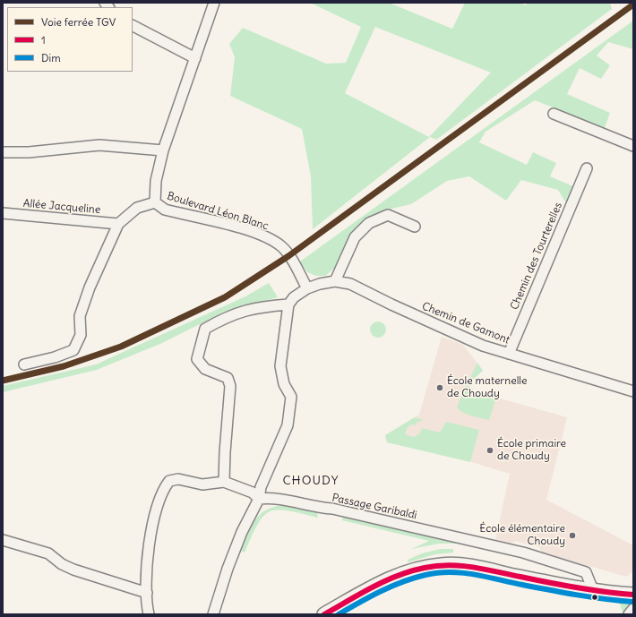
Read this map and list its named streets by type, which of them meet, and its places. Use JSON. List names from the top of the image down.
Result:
{
  "streets": {
    "street": [
      "Allée Jacqueline",
      "Boulevard Léon Blanc",
      "Chemin des Tourterelles",
      "Chemin de Gamont",
      "Passage Garibaldi"
    ]
  },
  "crossings": [
    ["Boulevard Léon Blanc", "Chemin de Gamont"],
    ["Chemin des Tourterelles", "Chemin de Gamont"]
  ],
  "districts": ["CHOUDY"],
  "places": ["École maternelle de Choudy", "École primaire de Choudy", "École élémentaire Choudy"],
  "lines": ["rail line TGV", "transit line 1", "transit line Dim"],
  "legend": ["Voie ferrée TGV", "1", "Dim"]
}
